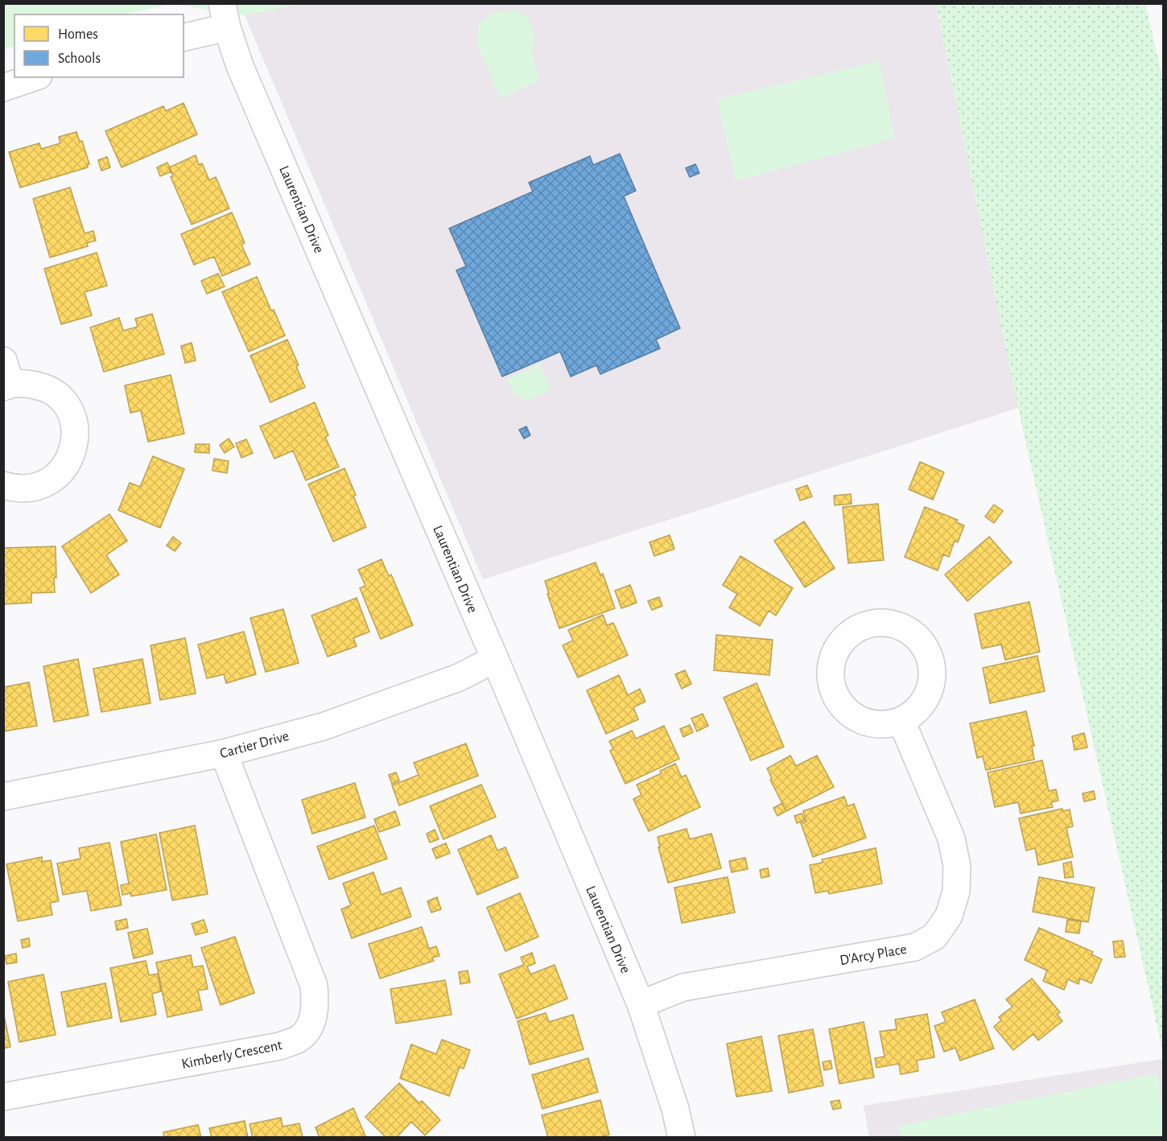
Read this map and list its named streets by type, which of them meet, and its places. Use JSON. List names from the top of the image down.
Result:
{
  "streets": {
    "street": [
      "Laurentian Drive",
      "Cartier Drive",
      "D'Arcy Place",
      "Kimberly Crescent"
    ]
  },
  "crossings": [
    ["Laurentian Drive", "Cartier Drive"],
    ["Laurentian Drive", "D'Arcy Place"],
    ["Cartier Drive", "Kimberly Crescent"]
  ],
  "legend": ["Homes", "Schools"]
}
